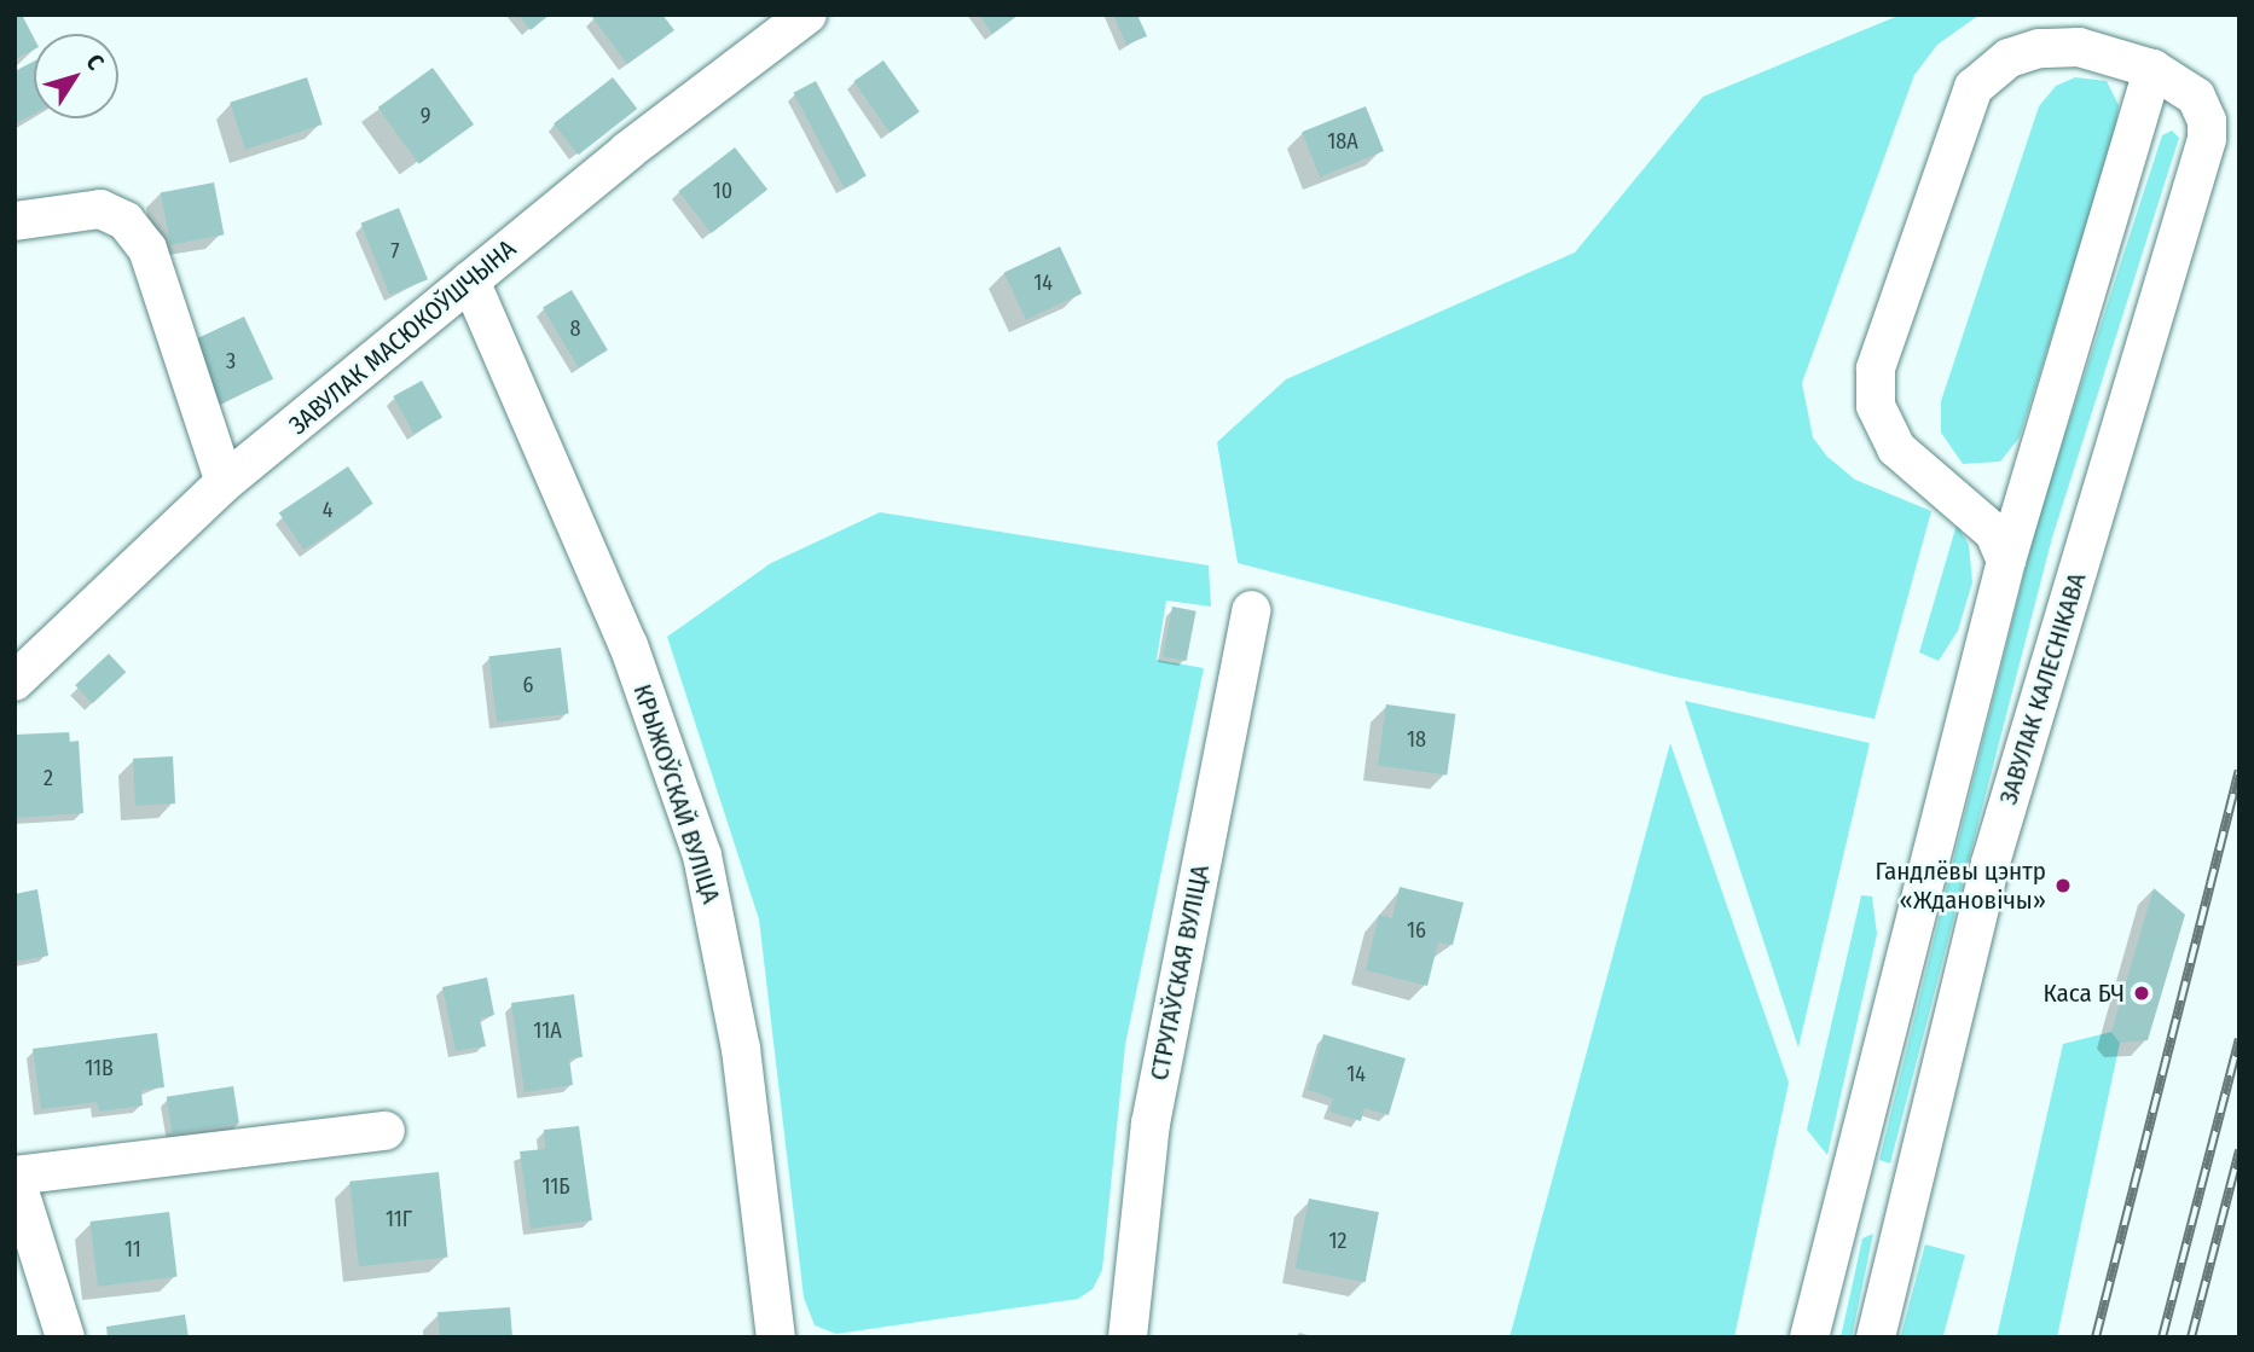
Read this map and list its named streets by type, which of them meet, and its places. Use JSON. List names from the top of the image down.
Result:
{
  "streets": {
    "street": [
      "ЗАВУЛАК МАСЮКОЎШЧЫНА",
      "ЗАВУЛАК КАЛЕСНІКАВА",
      "КРЫЖОЎСКАЙ ВУЛІЦА",
      "СТРУГАЎСКАЯ ВУЛІЦА"
    ]
  },
  "crossings": [
    ["ЗАВУЛАК МАСЮКОЎШЧЫНА", "КРЫЖОЎСКАЙ ВУЛІЦА"]
  ],
  "places": ["Гандлёвы цэнтр «Ждановічы»", "Каса БЧ"],
  "house_numbers": [
    "9",
    "18А",
    "10",
    "7",
    "14",
    "8",
    "3",
    "4",
    "6",
    "18",
    "2",
    "16",
    "11А",
    "11В",
    "14",
    "11Б",
    "11Г",
    "12",
    "11"
  ],
  "north": "top right"
}
